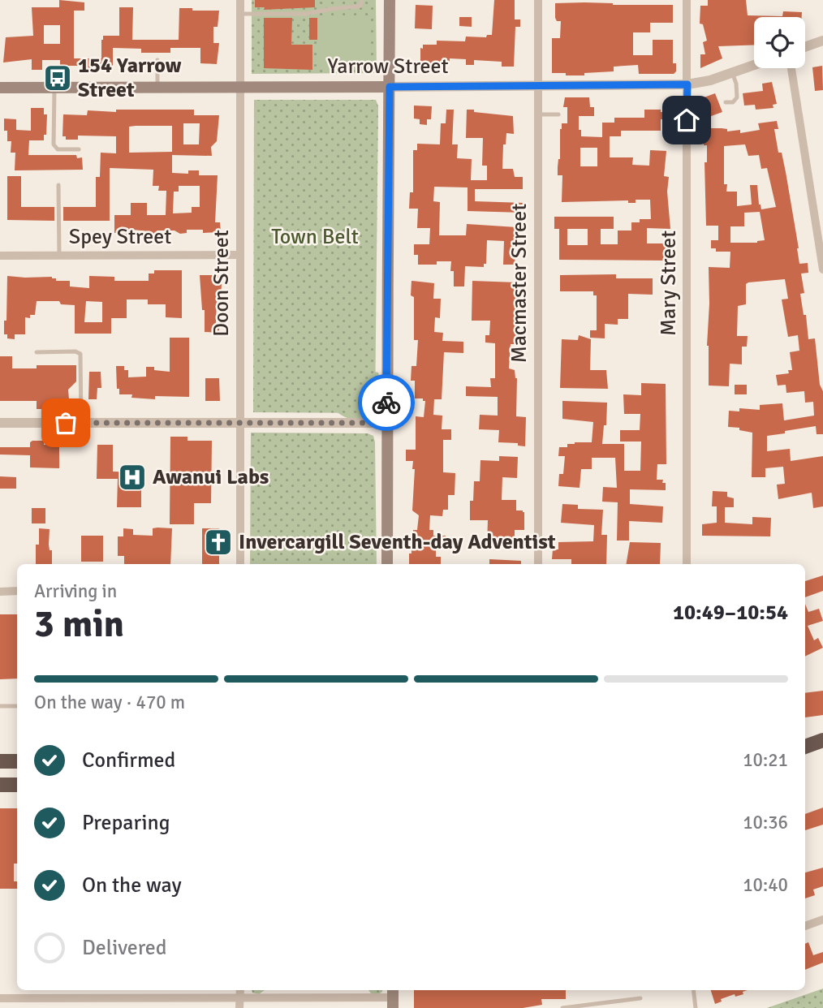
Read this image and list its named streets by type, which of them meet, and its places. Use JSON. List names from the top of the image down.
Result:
{
  "streets": {
    "main road": ["Yarrow Street"],
    "street": [
      "Spey Street",
      "Doon Street",
      "Macmaster Street",
      "Mary Street"
    ]
  },
  "crossings": [
    ["Yarrow Street", "Doon Street"],
    ["Yarrow Street", "Macmaster Street"],
    ["Yarrow Street", "Mary Street"],
    ["Spey Street", "Doon Street"]
  ],
  "parks": ["Town Belt"],
  "places": {
    "bus stop": ["154 Yarrow Street"],
    "hospital": ["Awanui Labs"],
    "church": ["Invercargill Seventh-day Adventist"]
  },
  "page": {
    "heading": ["3 min", "Arriving in", "10:49–10:54"],
    "bar": "On the way · 470 m",
    "list": [
      ["Confirmed", "10:21"],
      ["Preparing", "10:36"],
      ["On the way", "10:40"],
      "Delivered"
    ]
  }
}
